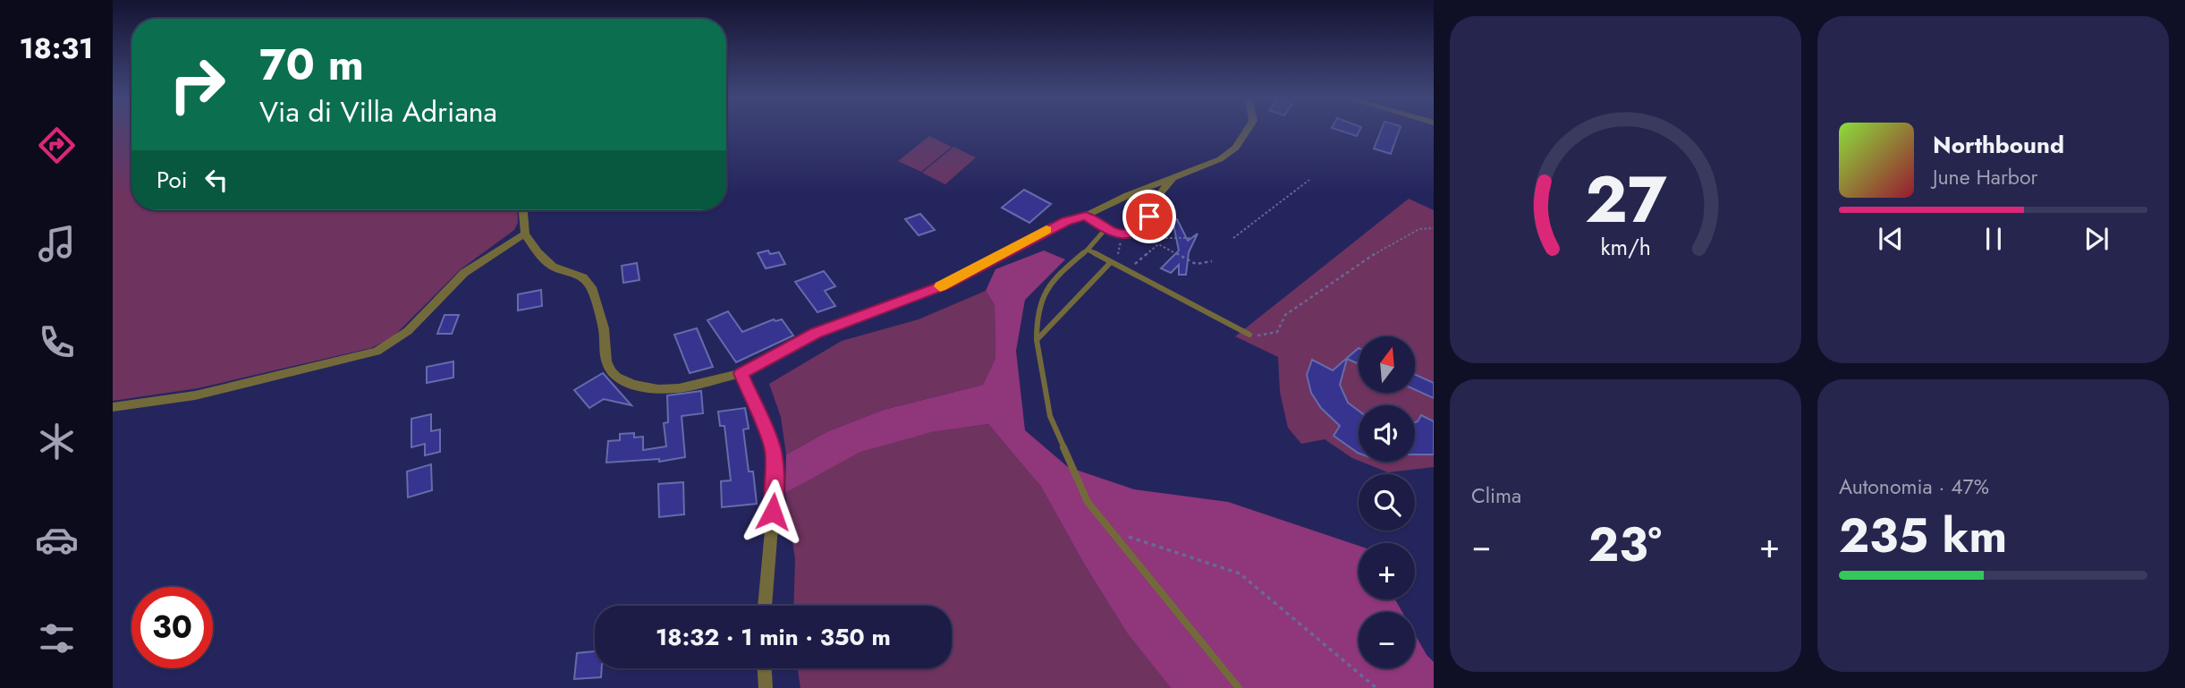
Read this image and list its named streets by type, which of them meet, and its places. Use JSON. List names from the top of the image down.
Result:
{
  "north": "top",
  "page": {
    "tabs": "18:31",
    "turn": ["70 m", "Via di Villa Adriana"],
    "song": ["Northbound", "June Harbor"],
    "then": "Poi",
    "map_buttons": ["+", "−"],
    "tile": [
      "Clima",
      ["Autonomia · 47%", "235 km"]
    ],
    "heat": ["−", "23°", "+"],
    "limit": "30",
    "trip": "18:32 · 1 min · 350 m",
    "gauge": ["27", "km/h"]
  }
}
